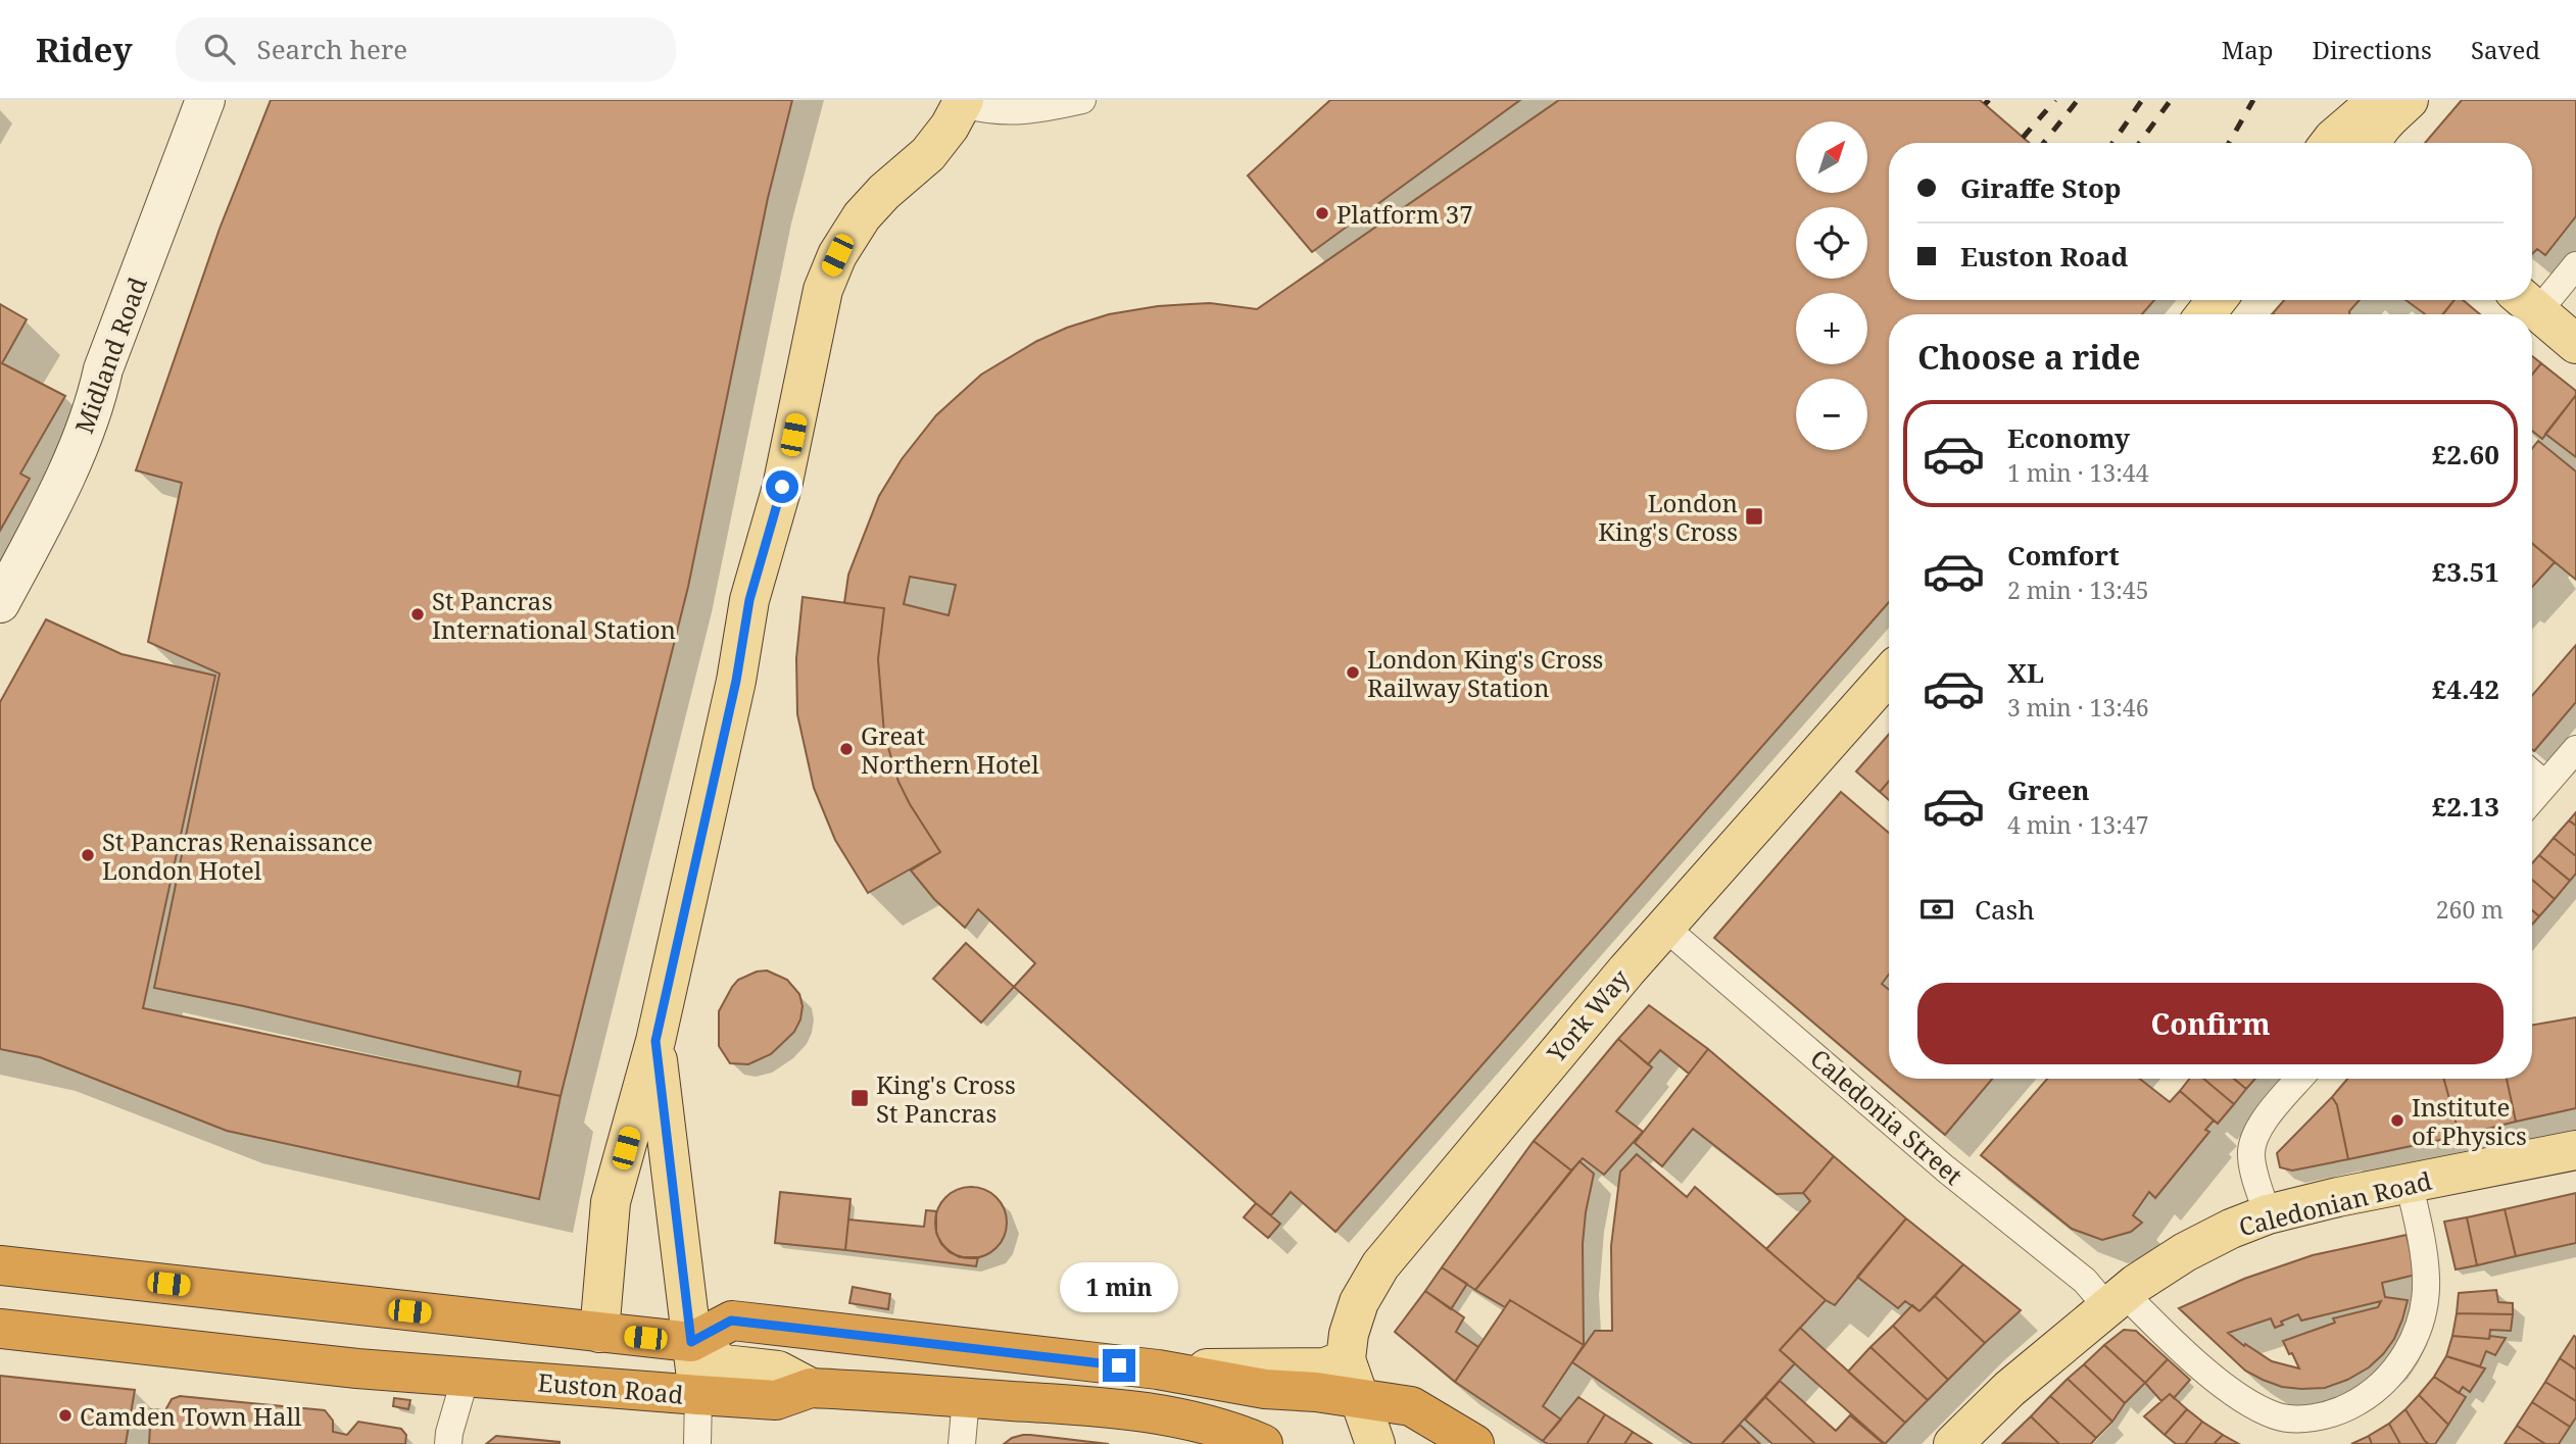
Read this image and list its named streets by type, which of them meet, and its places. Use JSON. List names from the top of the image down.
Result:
{
  "streets": {
    "highway": ["Euston Road"],
    "main road": ["York Way", "Caledonian Road"],
    "street": ["Midland Road", "Caledonia Street"]
  },
  "crossings": [
    ["York Way", "Caledonia Street"],
    ["Caledonia Street", "Caledonian Road"]
  ],
  "places": {
    "other": [
      "Platform 37",
      "St Pancras International Station",
      "London King's Cross Railway Station",
      "Great Northern Hotel",
      "St Pancras Renaissance London Hotel",
      "Institute of Physics",
      "Camden Town Hall"
    ],
    "transit": ["London King's Cross", "King's Cross St Pancras"]
  },
  "north": "top right",
  "page": {
    "header": "Ridey",
    "search": "Search here",
    "nav": ["Map", "Directions", "Saved"],
    "map_buttons": ["+", "−"],
    "banner": ["Giraffe Stop", "Euston Road"],
    "heading": "Choose a ride",
    "list": [
      {
        "name": "Economy",
        "note": "1 min · 13:44",
        "value": "£2.60"
      },
      {
        "name": "Comfort",
        "note": "2 min · 13:45",
        "value": "£3.51"
      },
      {
        "name": "XL",
        "note": "3 min · 13:46",
        "value": "£4.42"
      },
      {
        "name": "Green",
        "note": "4 min · 13:47",
        "value": "£2.13"
      }
    ],
    "pay": ["Cash", "260 m"],
    "buttons": "Confirm",
    "bubble": "1 min"
  }
}
